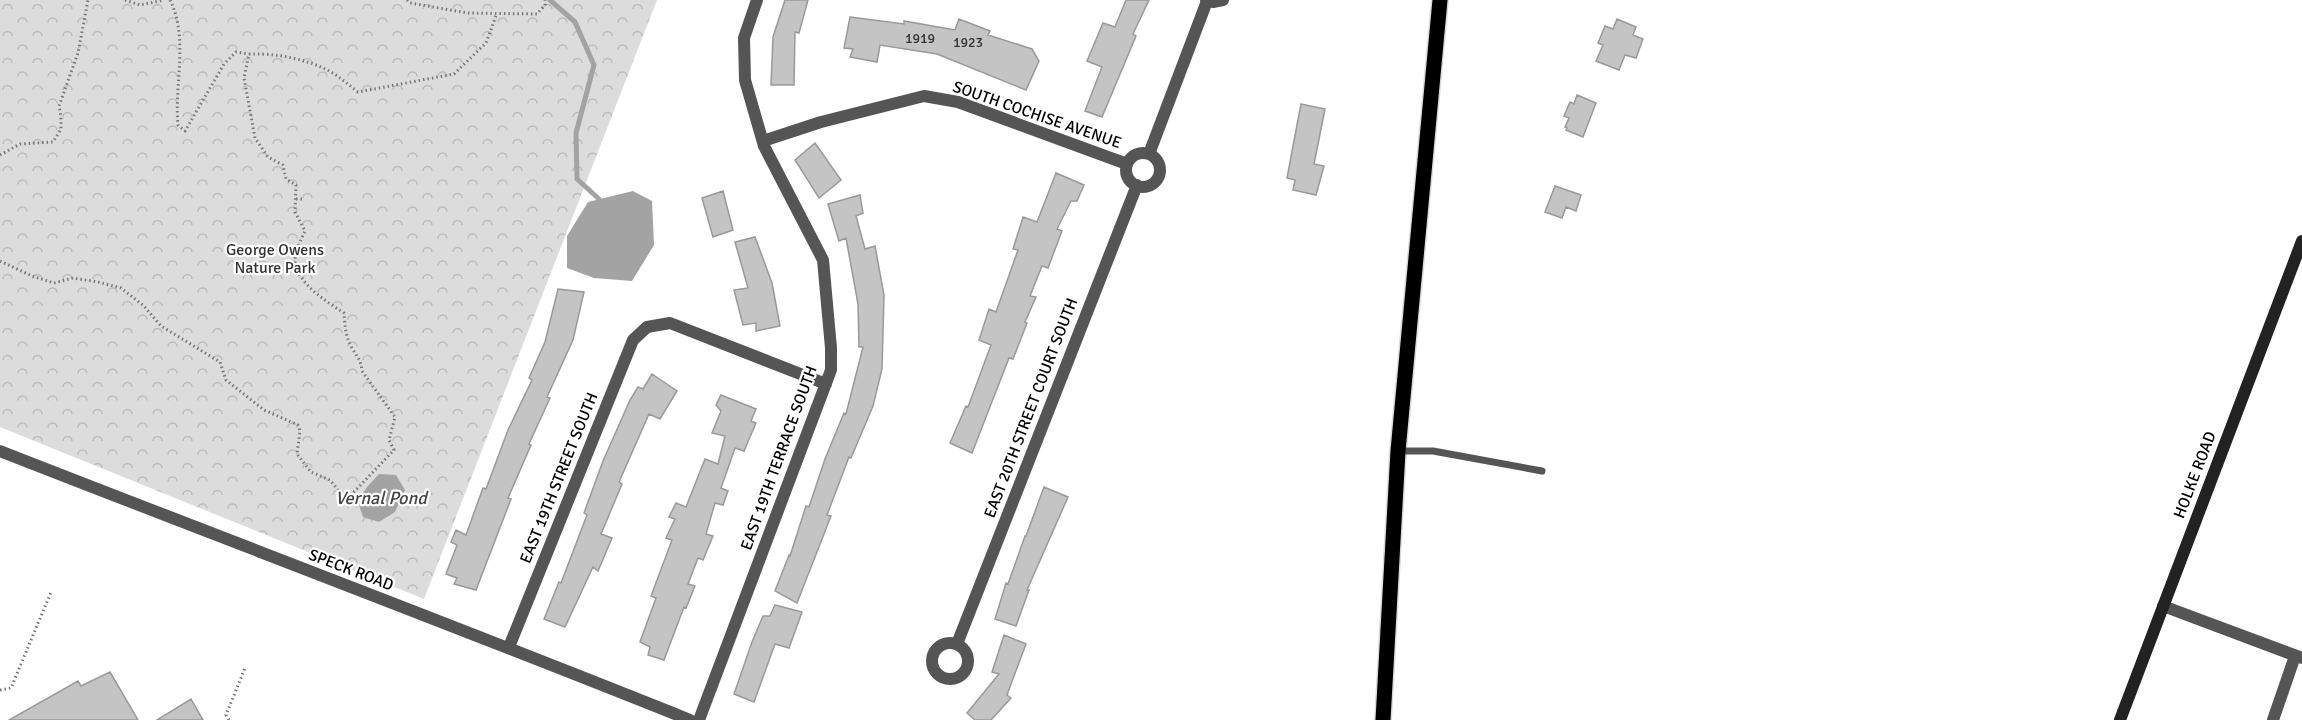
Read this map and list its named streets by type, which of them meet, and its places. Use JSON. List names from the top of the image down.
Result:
{
  "streets": {
    "street": [
      "SOUTH COCHISE AVENUE",
      "EAST 20TH STREET COURT SOUTH",
      "EAST 19TH TERRACE SOUTH",
      "HOLKE ROAD",
      "EAST 19TH STREET SOUTH",
      "SPECK ROAD"
    ]
  },
  "crossings": [
    ["SOUTH COCHISE AVENUE", "EAST 20TH STREET COURT SOUTH"],
    ["SOUTH COCHISE AVENUE", "EAST 19TH TERRACE SOUTH"],
    ["EAST 19TH TERRACE SOUTH", "EAST 19TH STREET SOUTH"],
    ["EAST 19TH STREET SOUTH", "SPECK ROAD"]
  ],
  "water": ["Vernal Pond"],
  "parks": ["George Owens Nature Park"],
  "house_numbers": ["1919", "1923"]
}
